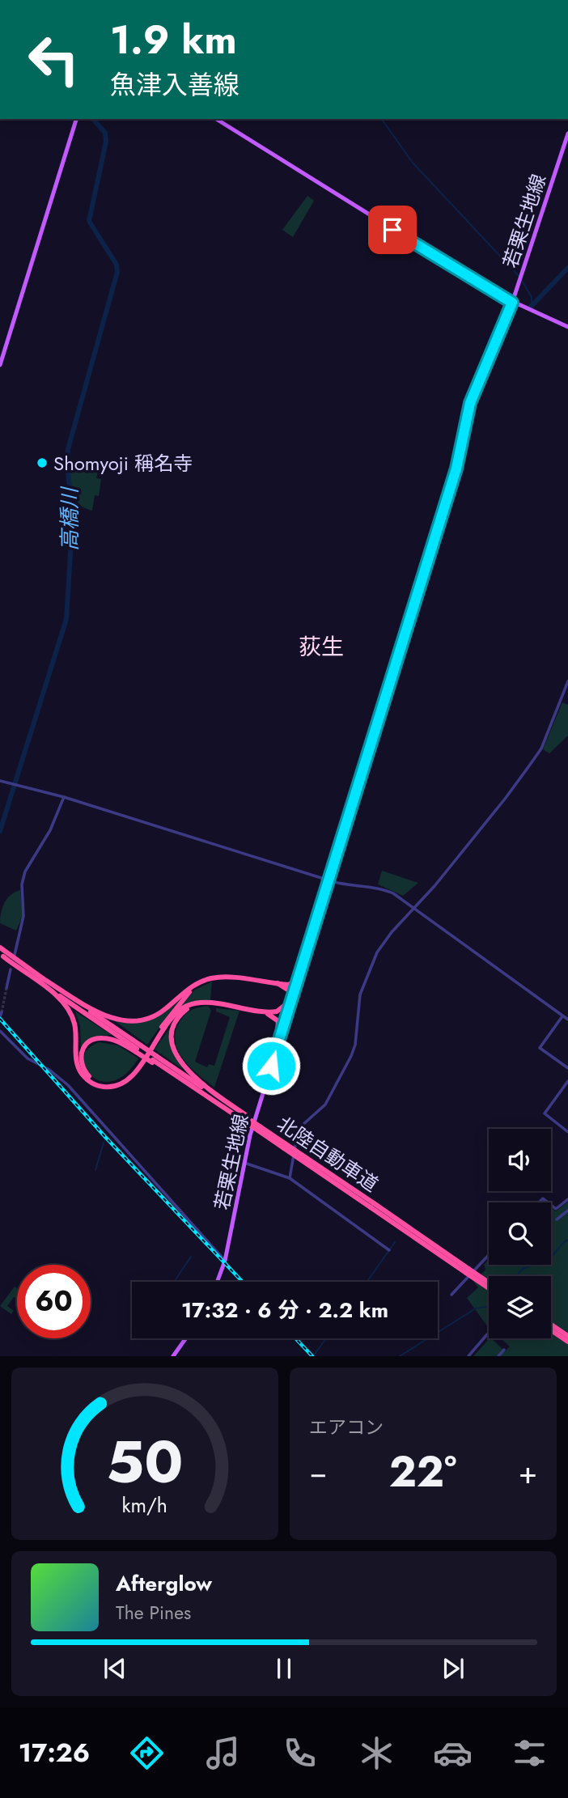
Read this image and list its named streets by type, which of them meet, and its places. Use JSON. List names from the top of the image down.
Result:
{
  "streets": {
    "highway": ["北陸自動車道"],
    "main road": ["若栗生地線"]
  },
  "districts": ["荻生"],
  "water": ["高橋川"],
  "places": ["Shomyoji 稱名寺"],
  "page": {
    "turn": ["1.9 km", "魚津入善線"],
    "limit": "60",
    "trip": "17:32 · 6 分 · 2.2 km",
    "tile": "エアコン",
    "heat": ["−", "22°", "+"],
    "song": ["Afterglow", "The Pines"],
    "tabs": "17:26",
    "gauge": ["50", "km/h"]
  }
}
